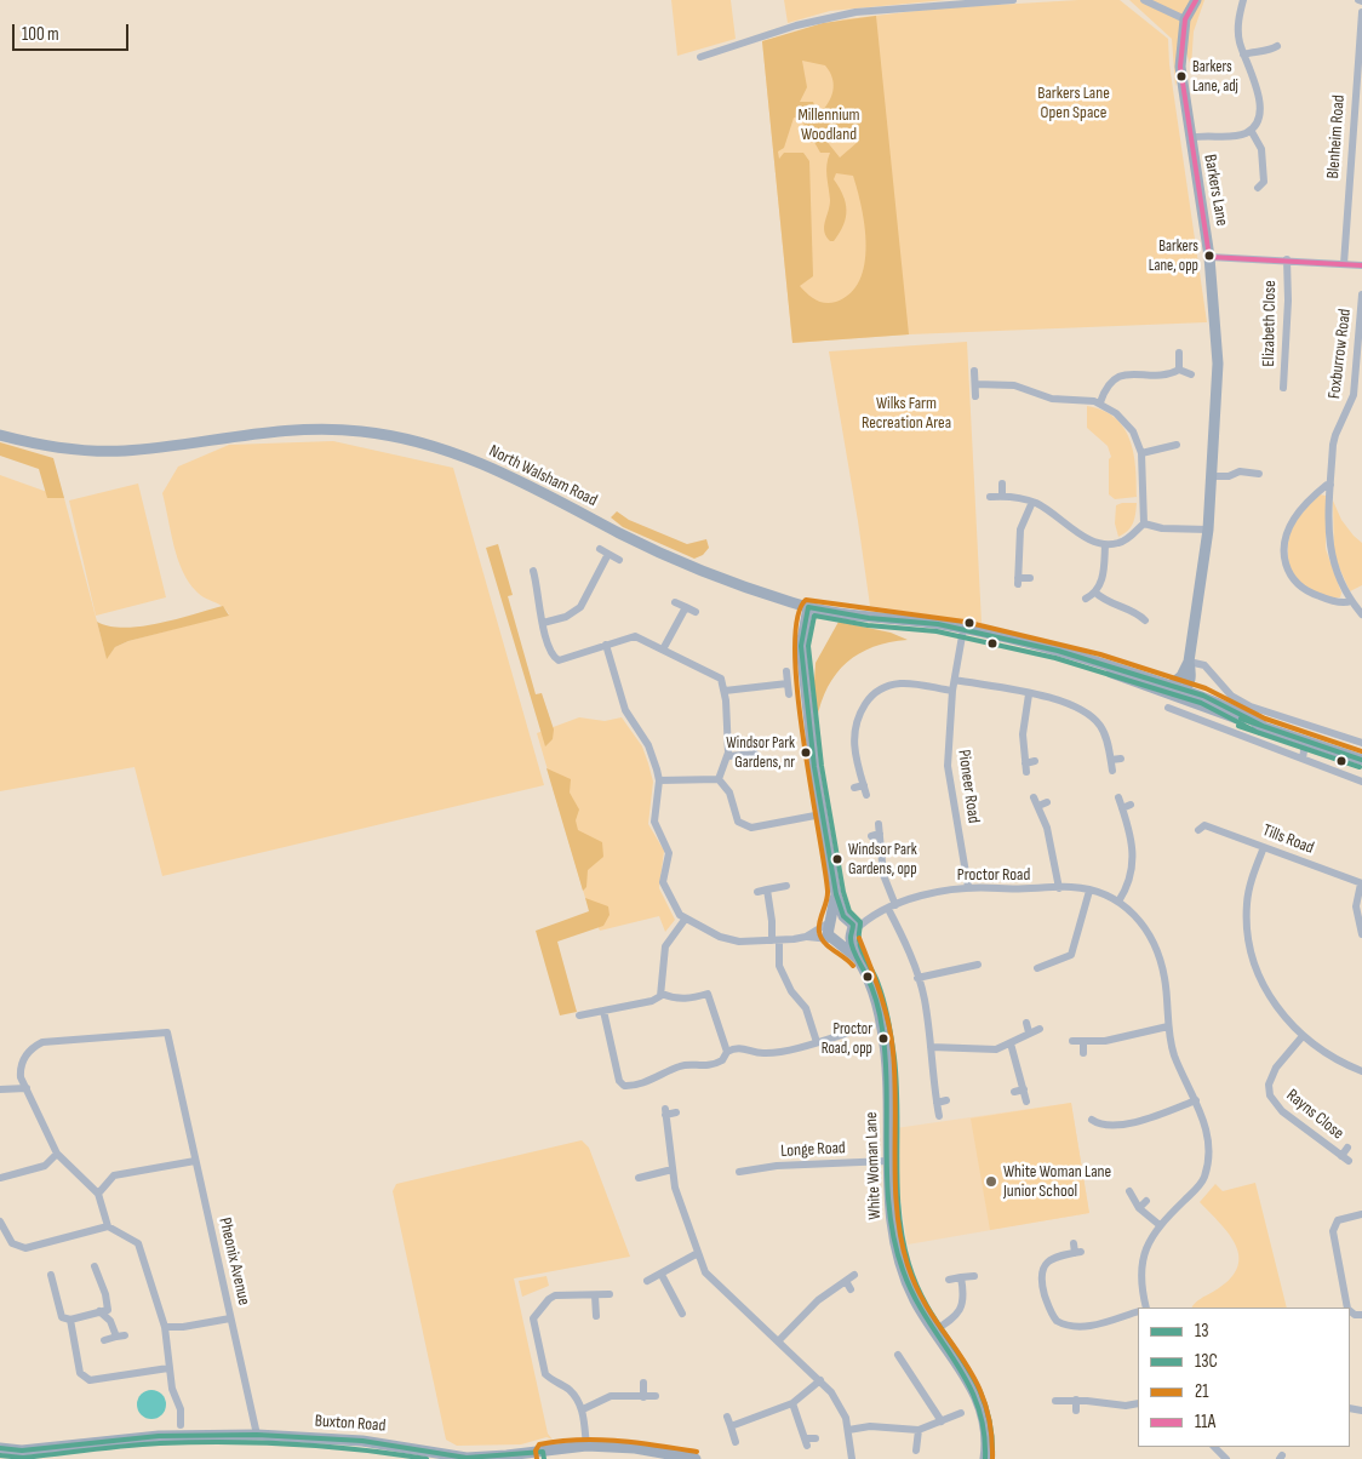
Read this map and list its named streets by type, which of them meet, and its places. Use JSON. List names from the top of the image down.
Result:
{
  "streets": {
    "street": [
      "Blenheim Road",
      "Barkers Lane",
      "Elizabeth Close",
      "Foxburrow Road",
      "North Walsham Road",
      "Pioneer Road",
      "Tills Road",
      "Proctor Road",
      "Rayns Close",
      "Longe Road",
      "White Woman Lane",
      "Pheonix Avenue",
      "Buxton Road"
    ]
  },
  "crossings": [
    ["Barkers Lane", "North Walsham Road"],
    ["North Walsham Road", "Pioneer Road"],
    ["North Walsham Road", "White Woman Lane"],
    ["Pioneer Road", "Proctor Road"],
    ["Proctor Road", "White Woman Lane"],
    ["Longe Road", "White Woman Lane"],
    ["Pheonix Avenue", "Buxton Road"]
  ],
  "parks": ["Barkers Lane Open Space", "Millennium Woodland", "Wilks Farm Recreation Area"],
  "places": [
    "Barkers Lane, adj",
    "Barkers Lane, opp",
    "Windsor Park Gardens, nr",
    "Windsor Park Gardens, opp",
    "Proctor Road, opp",
    "White Woman Lane Junior School"
  ],
  "lines": [
    "transit line 11A",
    "transit line 21",
    "transit line 13",
    "transit line 13C"
  ],
  "legend": [
    "13",
    "13C",
    "21",
    "11A"
  ],
  "scale_bar": "100 m"
}
